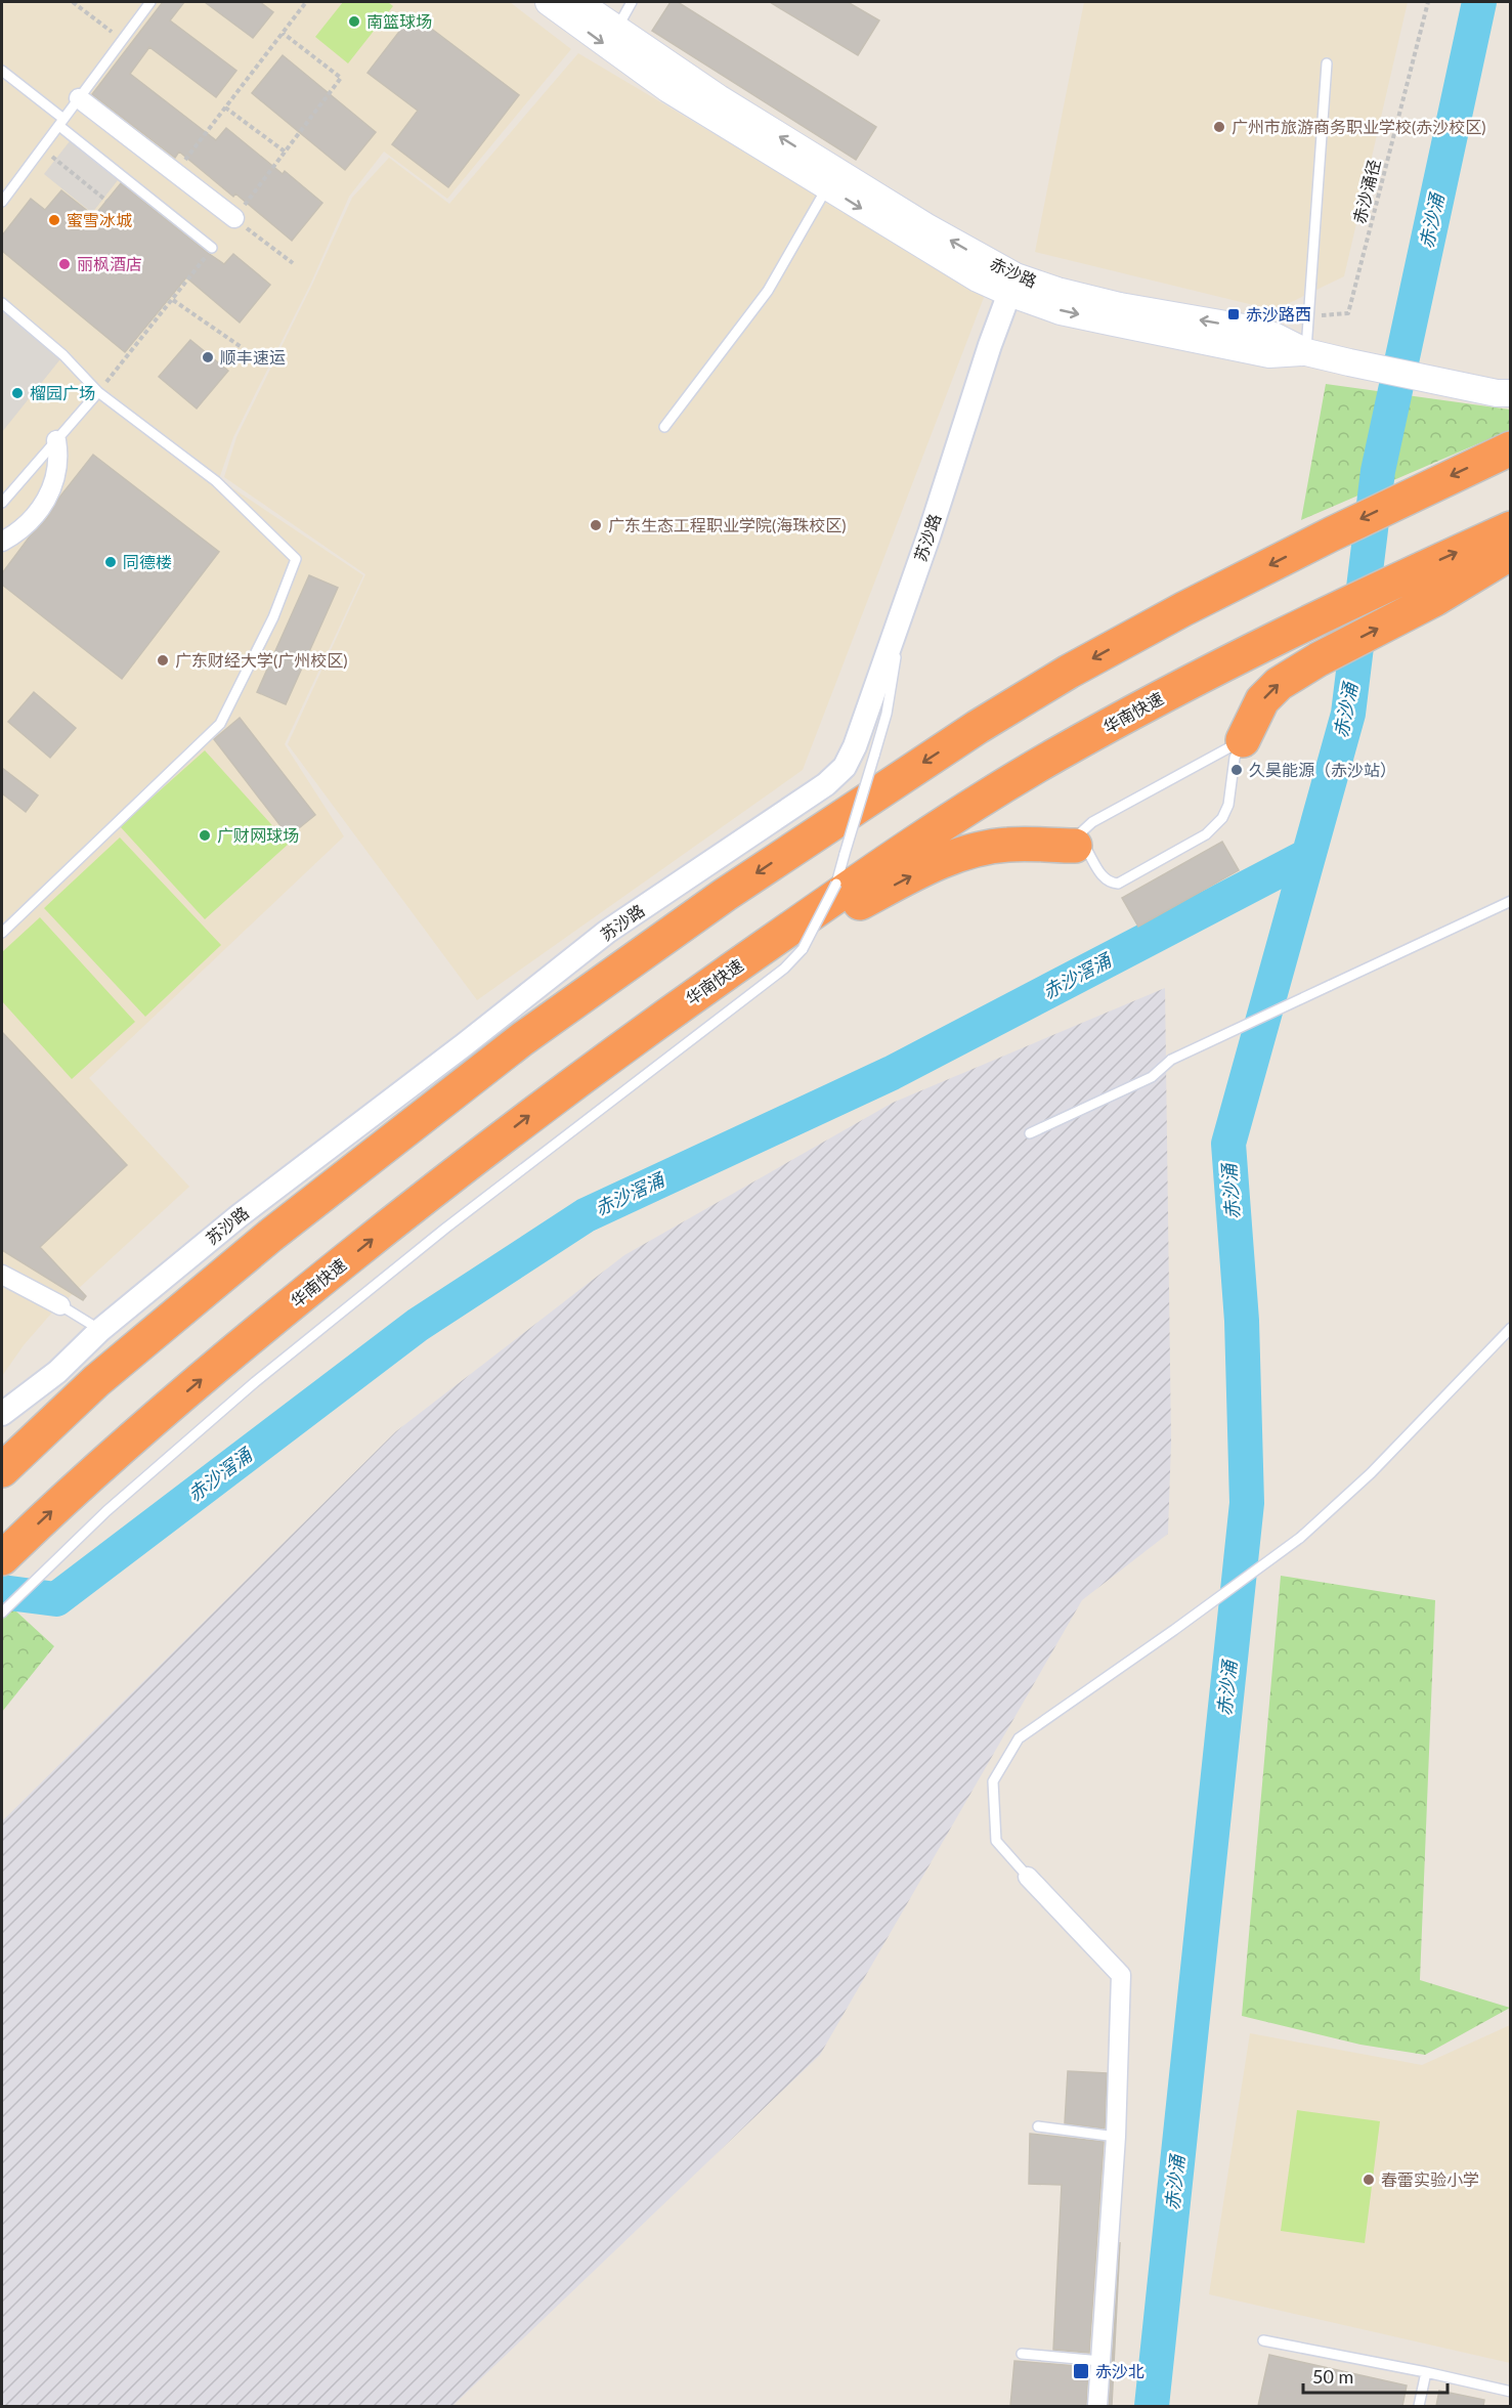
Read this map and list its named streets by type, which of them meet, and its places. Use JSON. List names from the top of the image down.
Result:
{
  "streets": {
    "highway": ["华南快速"],
    "main road": ["赤沙路"],
    "street": ["苏沙路"],
    "path": ["赤沙涌径"]
  },
  "crossings": [
    ["赤沙路", "苏沙路"]
  ],
  "water": ["赤沙涌", "赤沙滘涌"],
  "places": {
    "other": [
      "南篮球场",
      "广州市旅游商务职业学校(赤沙校区)",
      "蜜雪冰城",
      "丽枫酒店",
      "顺丰速运",
      "榴园广场",
      "广东生态工程职业学院(海珠校区)",
      "同德楼",
      "广东财经大学(广州校区)",
      "久昊能源（赤沙站）",
      "广财网球场",
      "春蕾实验小学"
    ],
    "transit": ["赤沙路西", "赤沙北"]
  },
  "scale_bar": "50 m"
}
